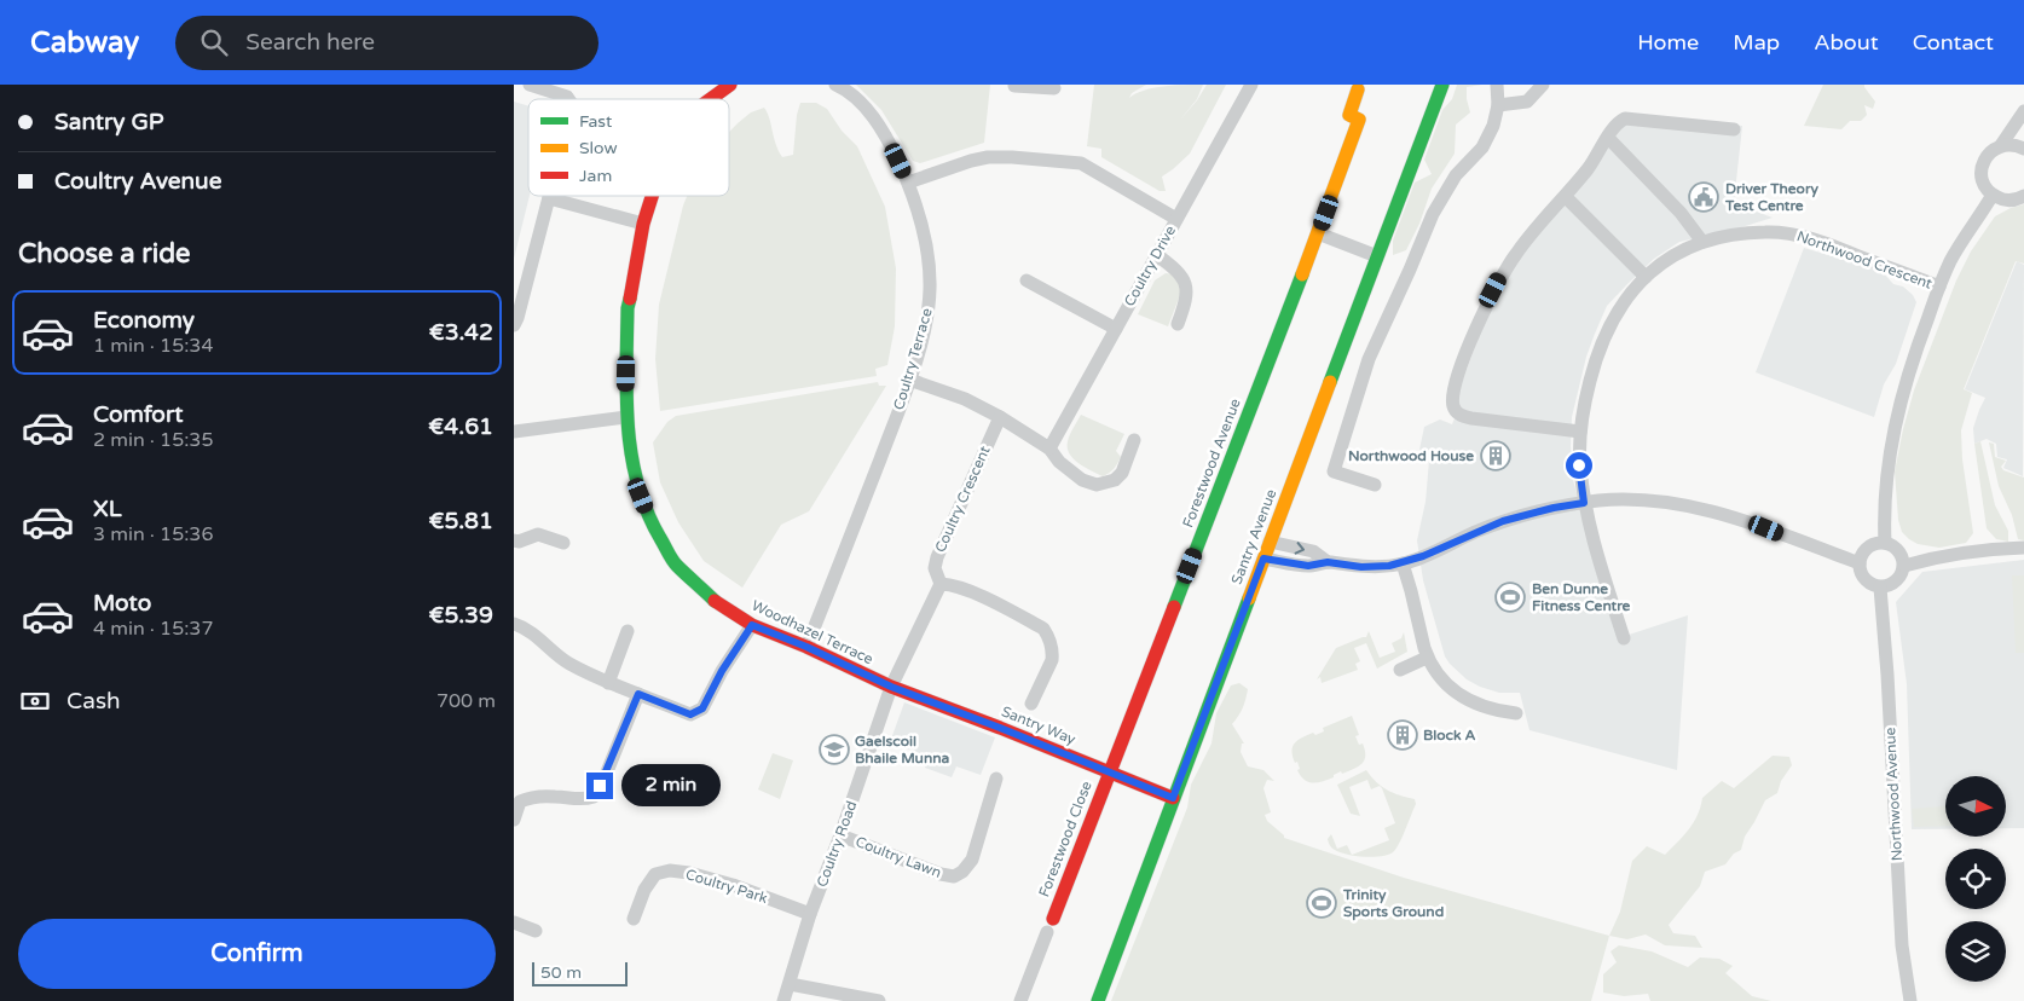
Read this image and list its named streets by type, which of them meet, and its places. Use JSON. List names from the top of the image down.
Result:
{
  "streets": {
    "street": [
      "Northwood Crescent",
      "Coultry Drive",
      "Coultry Terrace",
      "Forestwood Avenue",
      "Coultry Crescent",
      "Santry Avenue",
      "Woodhazel Terrace",
      "Santry Way",
      "Northwood Avenue",
      "Forestwood Close",
      "Coultry Road",
      "Coultry Lawn",
      "Coultry Park"
    ]
  },
  "crossings": [
    ["Coultry Terrace", "Woodhazel Terrace"],
    ["Forestwood Avenue", "Santry Way"],
    ["Forestwood Avenue", "Forestwood Close"],
    ["Santry Avenue", "Santry Way"],
    ["Woodhazel Terrace", "Santry Way"],
    ["Woodhazel Terrace", "Coultry Road"],
    ["Santry Way", "Forestwood Close"],
    ["Santry Way", "Coultry Road"],
    ["Coultry Road", "Coultry Lawn"],
    ["Coultry Road", "Coultry Park"]
  ],
  "places": {
    "public building": ["Driver Theory Test Centre"],
    "building": ["Northwood House", "Block A"],
    "sports": ["Ben Dunne Fitness Centre", "Trinity Sports Ground"],
    "school or university": ["Gaelscoil Bhaile Munna"]
  },
  "legend": ["Fast", "Slow", "Jam"],
  "scale_bar": "50 m",
  "north": "right",
  "page": {
    "header": "Cabway",
    "search": "Search here",
    "nav": [
      "Home",
      "Map",
      "About",
      "Contact"
    ],
    "banner": ["Santry GP", "Coultry Avenue"],
    "heading": "Choose a ride",
    "list": [
      {
        "name": "Economy",
        "note": "1 min · 15:34",
        "value": "€3.42"
      },
      {
        "name": "Comfort",
        "note": "2 min · 15:35",
        "value": "€4.61"
      },
      {
        "name": "XL",
        "note": "3 min · 15:36",
        "value": "€5.81"
      },
      {
        "name": "Moto",
        "note": "4 min · 15:37",
        "value": "€5.39"
      }
    ],
    "pay": ["Cash", "700 m"],
    "bubble": "2 min",
    "buttons": "Confirm",
    "scale": "50 m"
  }
}
